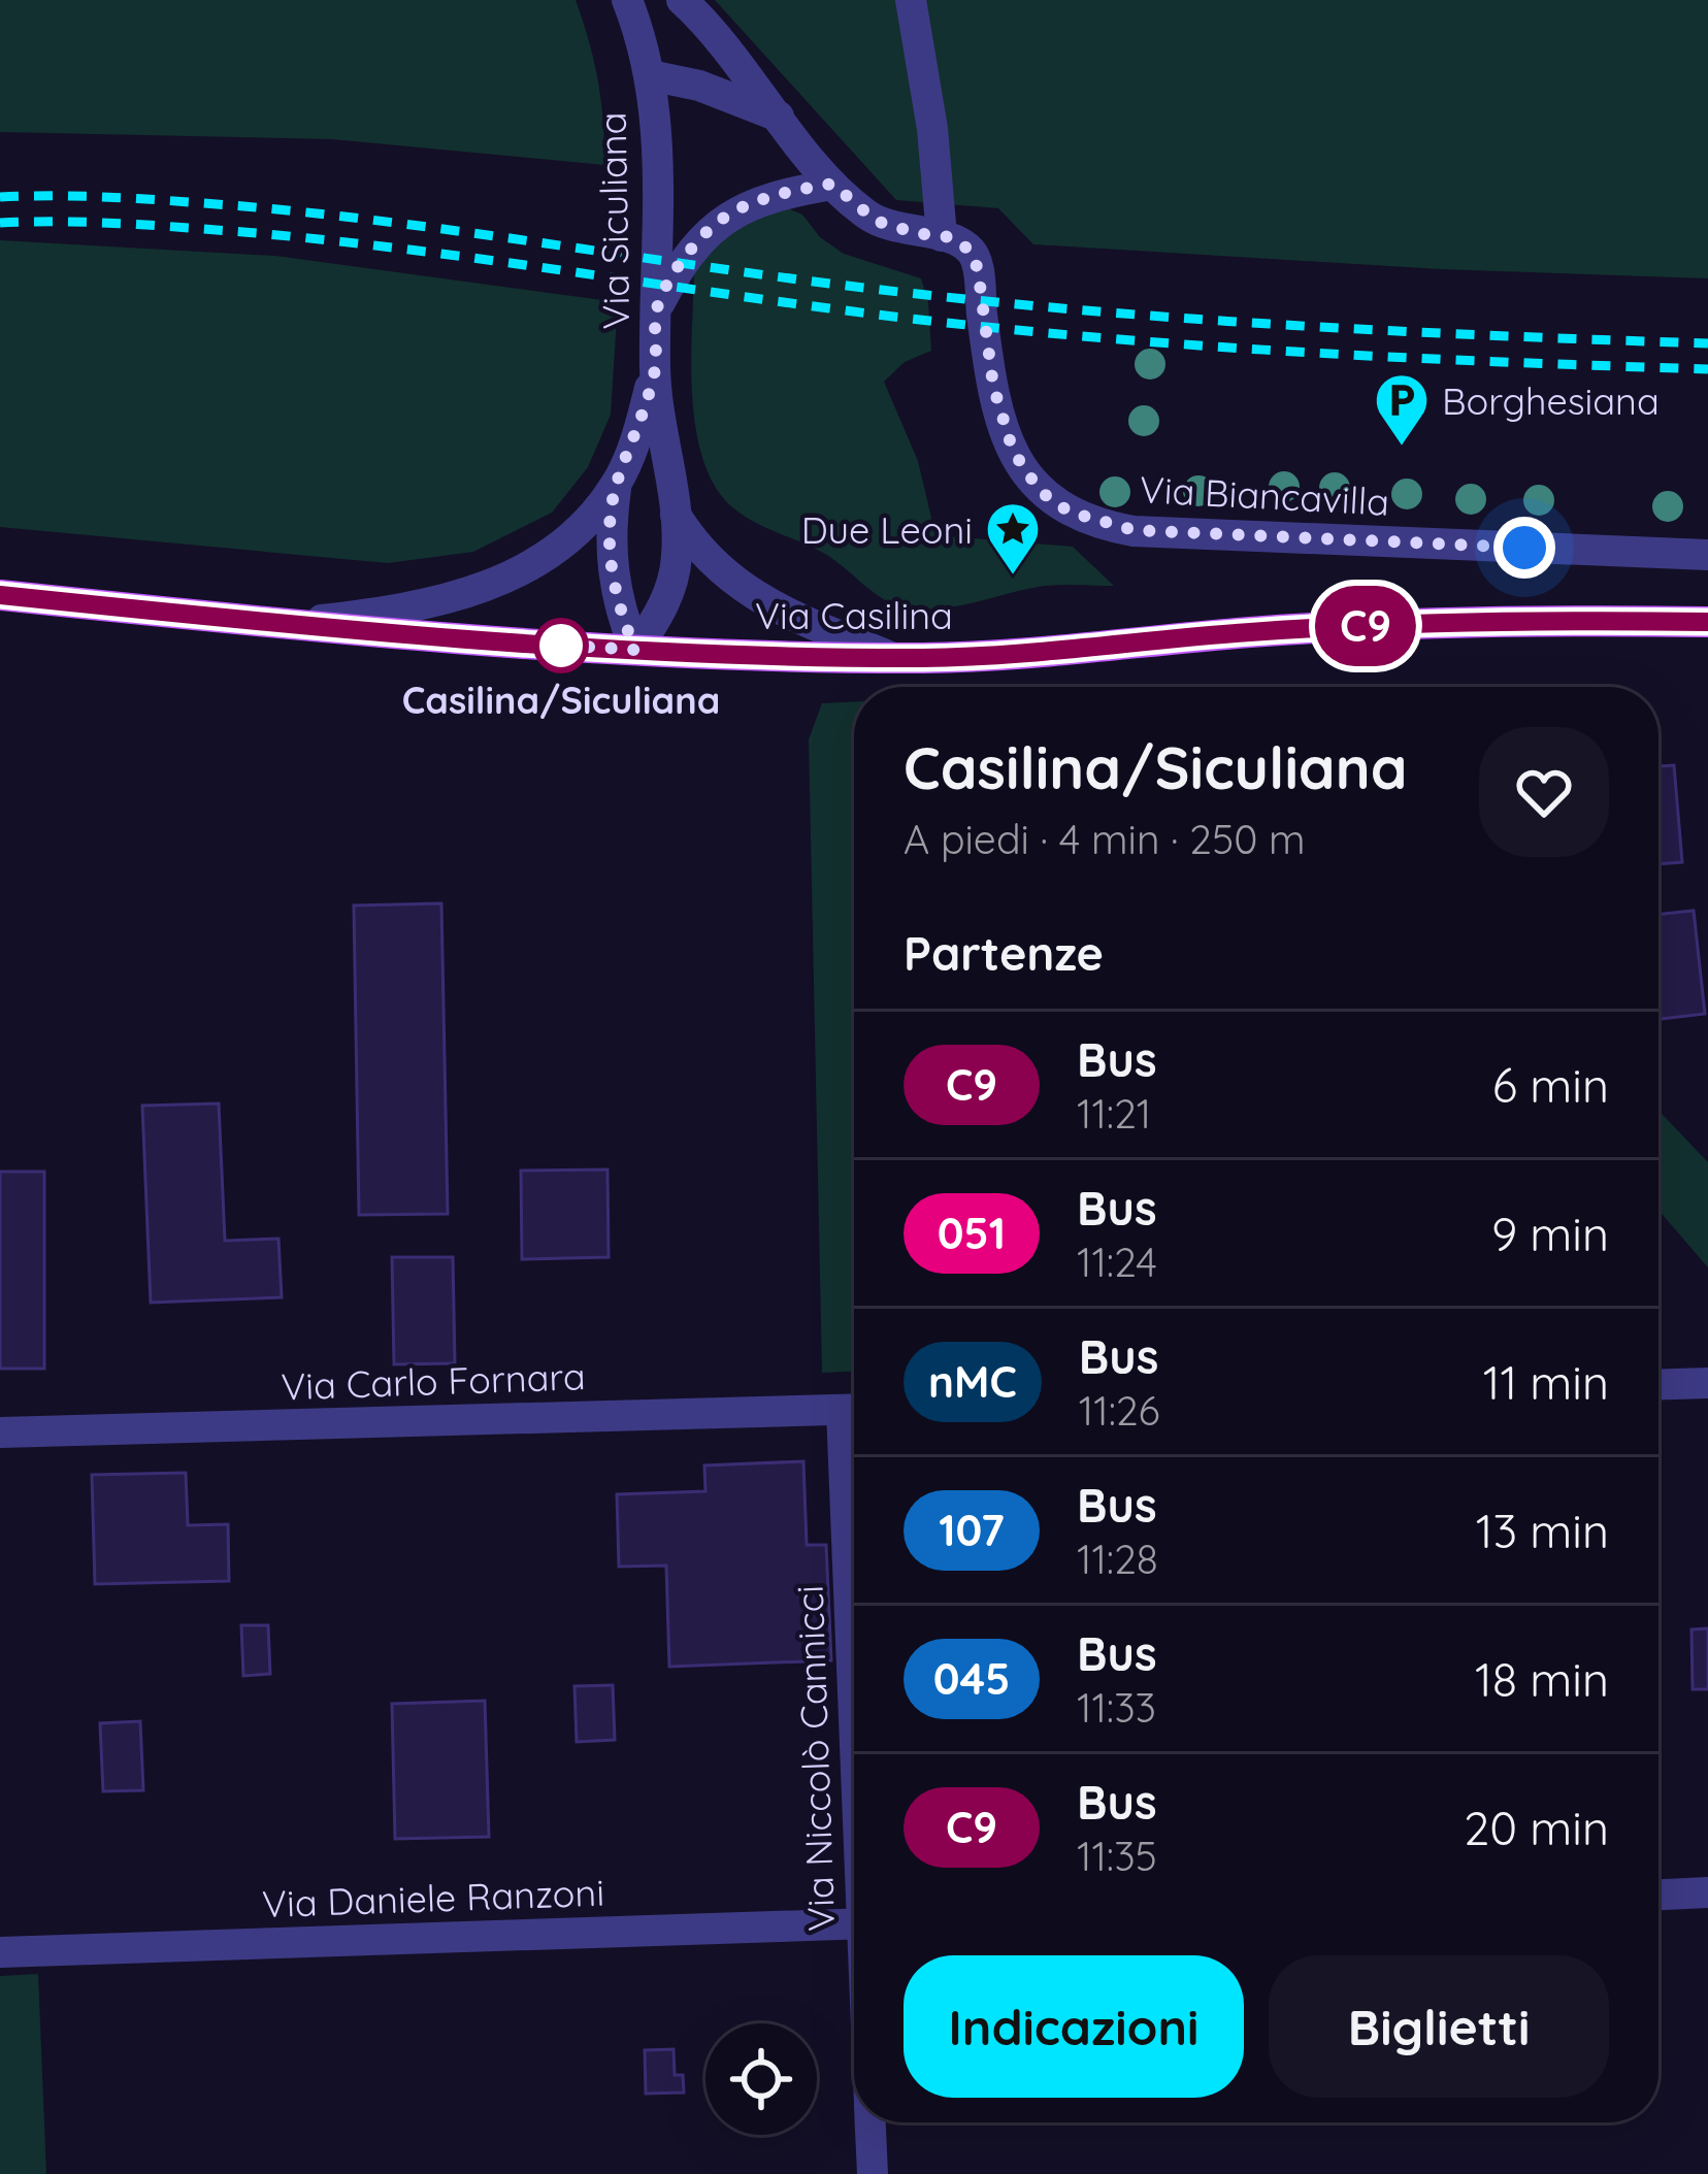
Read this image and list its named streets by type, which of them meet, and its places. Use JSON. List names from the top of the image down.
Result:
{
  "streets": {
    "main road": ["Via Casilina"],
    "street": [
      "Via Siculiana",
      "Via Biancavilla",
      "Via Carlo Fornara",
      "Via Niccolò Cannicci",
      "Via Daniele Ranzoni"
    ]
  },
  "places": {
    "parking": ["Borghesiana"],
    "place": ["Due Leoni"],
    "other": ["Casilina/Siculiana"]
  },
  "lines": ["bus line C9"],
  "page": {
    "on_map": "C9",
    "heading": [
      ["Casilina/Siculiana", "A piedi · 4 min · 250 m"],
      "Partenze"
    ],
    "list": [
      {
        "mark": "C9",
        "name": "Bus",
        "note": "11:21",
        "value": "6 min"
      },
      {
        "mark": "051",
        "name": "Bus",
        "note": "11:24",
        "value": "9 min"
      },
      {
        "mark": "nMC",
        "name": "Bus",
        "note": "11:26",
        "value": "11 min"
      },
      {
        "mark": "107",
        "name": "Bus",
        "note": "11:28",
        "value": "13 min"
      },
      {
        "mark": "045",
        "name": "Bus",
        "note": "11:33",
        "value": "18 min"
      },
      {
        "mark": "C9",
        "name": "Bus",
        "note": "11:35",
        "value": "20 min"
      }
    ],
    "buttons": ["Indicazioni", "Biglietti"]
  }
}
